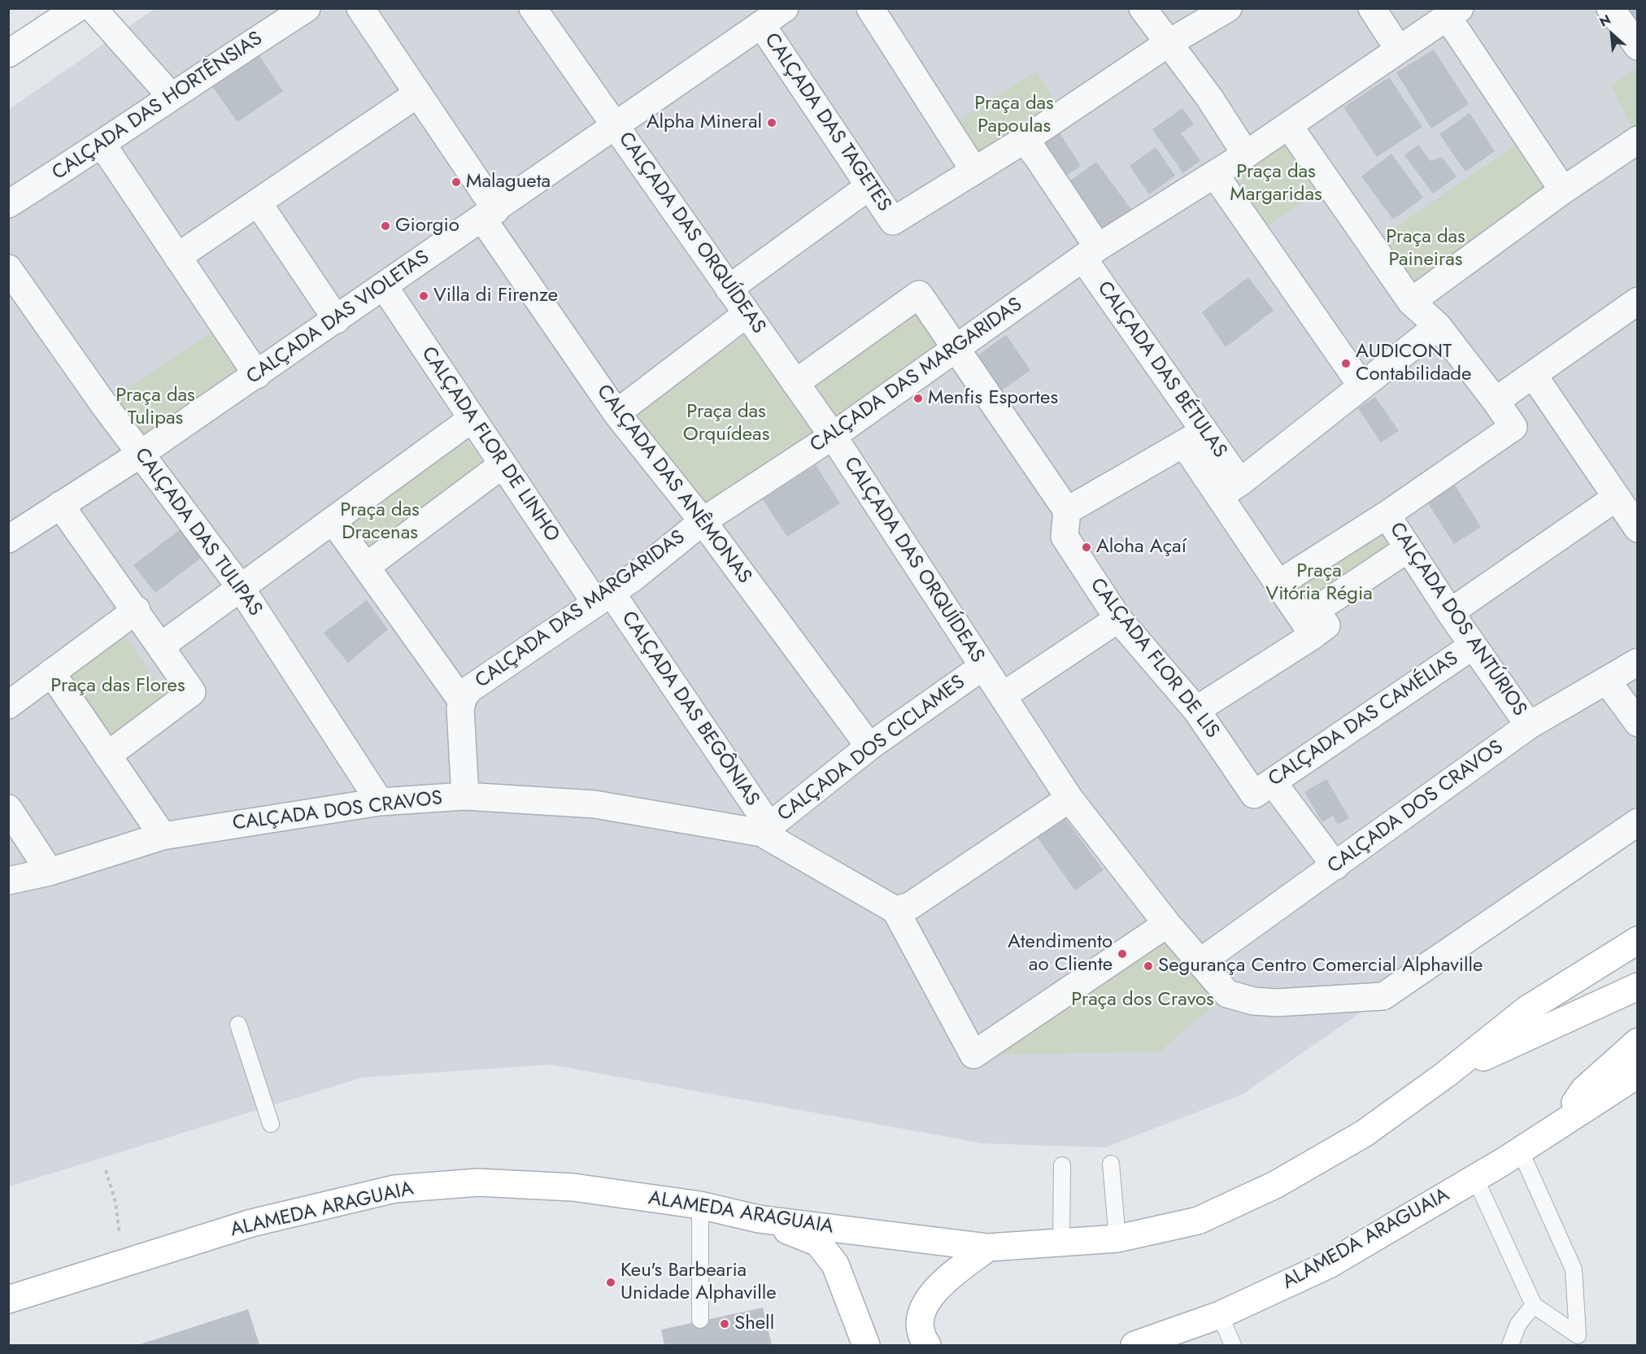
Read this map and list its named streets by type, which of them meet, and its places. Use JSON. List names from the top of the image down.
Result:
{
  "streets": {
    "main road": ["ALAMEDA ARAGUAIA"],
    "street": [
      "CALÇADA DAS HORTÊNSIAS",
      "CALÇADA DAS TAGETES",
      "CALÇADA DAS ORQUÍDEAS",
      "CALÇADA DAS VIOLETAS",
      "CALÇADA DAS BÉTULAS",
      "CALÇADA DAS MARGARIDAS",
      "CALÇADA FLOR DE LINHO",
      "CALÇADA DAS ANÊMONAS",
      "CALÇADA DAS TULIPAS",
      "CALÇADA DOS ANTÚRIOS",
      "CALÇADA FLOR DE LIS",
      "CALÇADA DAS BEGÔNIAS",
      "CALÇADA DAS CAMÉLIAS",
      "CALÇADA DOS CICLAMES",
      "CALÇADA DOS CRAVOS"
    ]
  },
  "crossings": [
    ["CALÇADA DAS TAGETES", "CALÇADA DAS VIOLETAS"],
    ["CALÇADA DAS ORQUÍDEAS", "CALÇADA DAS VIOLETAS"],
    ["CALÇADA DAS ORQUÍDEAS", "CALÇADA DAS MARGARIDAS"],
    ["CALÇADA DAS ORQUÍDEAS", "CALÇADA DOS CICLAMES"],
    ["CALÇADA DAS ORQUÍDEAS", "CALÇADA DOS CRAVOS"],
    ["CALÇADA DAS VIOLETAS", "CALÇADA FLOR DE LINHO"],
    ["CALÇADA DAS VIOLETAS", "CALÇADA DAS ANÊMONAS"],
    ["CALÇADA DAS VIOLETAS", "CALÇADA DAS TULIPAS"],
    ["CALÇADA DAS BÉTULAS", "CALÇADA DAS MARGARIDAS"],
    ["CALÇADA DAS MARGARIDAS", "CALÇADA FLOR DE LINHO"],
    ["CALÇADA DAS MARGARIDAS", "CALÇADA DAS ANÊMONAS"],
    ["CALÇADA DAS MARGARIDAS", "CALÇADA DAS BEGÔNIAS"],
    ["CALÇADA DAS MARGARIDAS", "CALÇADA DOS CRAVOS"],
    ["CALÇADA FLOR DE LINHO", "CALÇADA DAS BEGÔNIAS"],
    ["CALÇADA DAS ANÊMONAS", "CALÇADA DOS CICLAMES"],
    ["CALÇADA DAS TULIPAS", "CALÇADA DOS CRAVOS"],
    ["CALÇADA DOS ANTÚRIOS", "CALÇADA DAS CAMÉLIAS"],
    ["CALÇADA DOS ANTÚRIOS", "CALÇADA DOS CRAVOS"],
    ["CALÇADA FLOR DE LIS", "CALÇADA DAS CAMÉLIAS"],
    ["CALÇADA FLOR DE LIS", "CALÇADA DOS CRAVOS"],
    ["CALÇADA DAS BEGÔNIAS", "CALÇADA DOS CICLAMES"],
    ["CALÇADA DAS BEGÔNIAS", "CALÇADA DOS CRAVOS"],
    ["CALÇADA DOS CICLAMES", "CALÇADA DOS CRAVOS"]
  ],
  "parks": [
    "Praça das Papoulas",
    "Praça das Margaridas",
    "Praça das Paineiras",
    "Praça das Tulipas",
    "Praça das Orquídeas",
    "Praça das Dracenas",
    "Praça Vitória Régia",
    "Praça das Flores",
    "Praça dos Cravos"
  ],
  "places": [
    "Alpha Mineral",
    "Malagueta",
    "Giorgio",
    "Villa di Firenze",
    "AUDICONT Contabilidade",
    "Menfis Esportes",
    "Aloha Açaí",
    "Atendimento ao Cliente",
    "Segurança Centro Comercial Alphaville",
    "Keu's Barbearia Unidade Alphaville",
    "Shell"
  ],
  "north": "top left"
}
